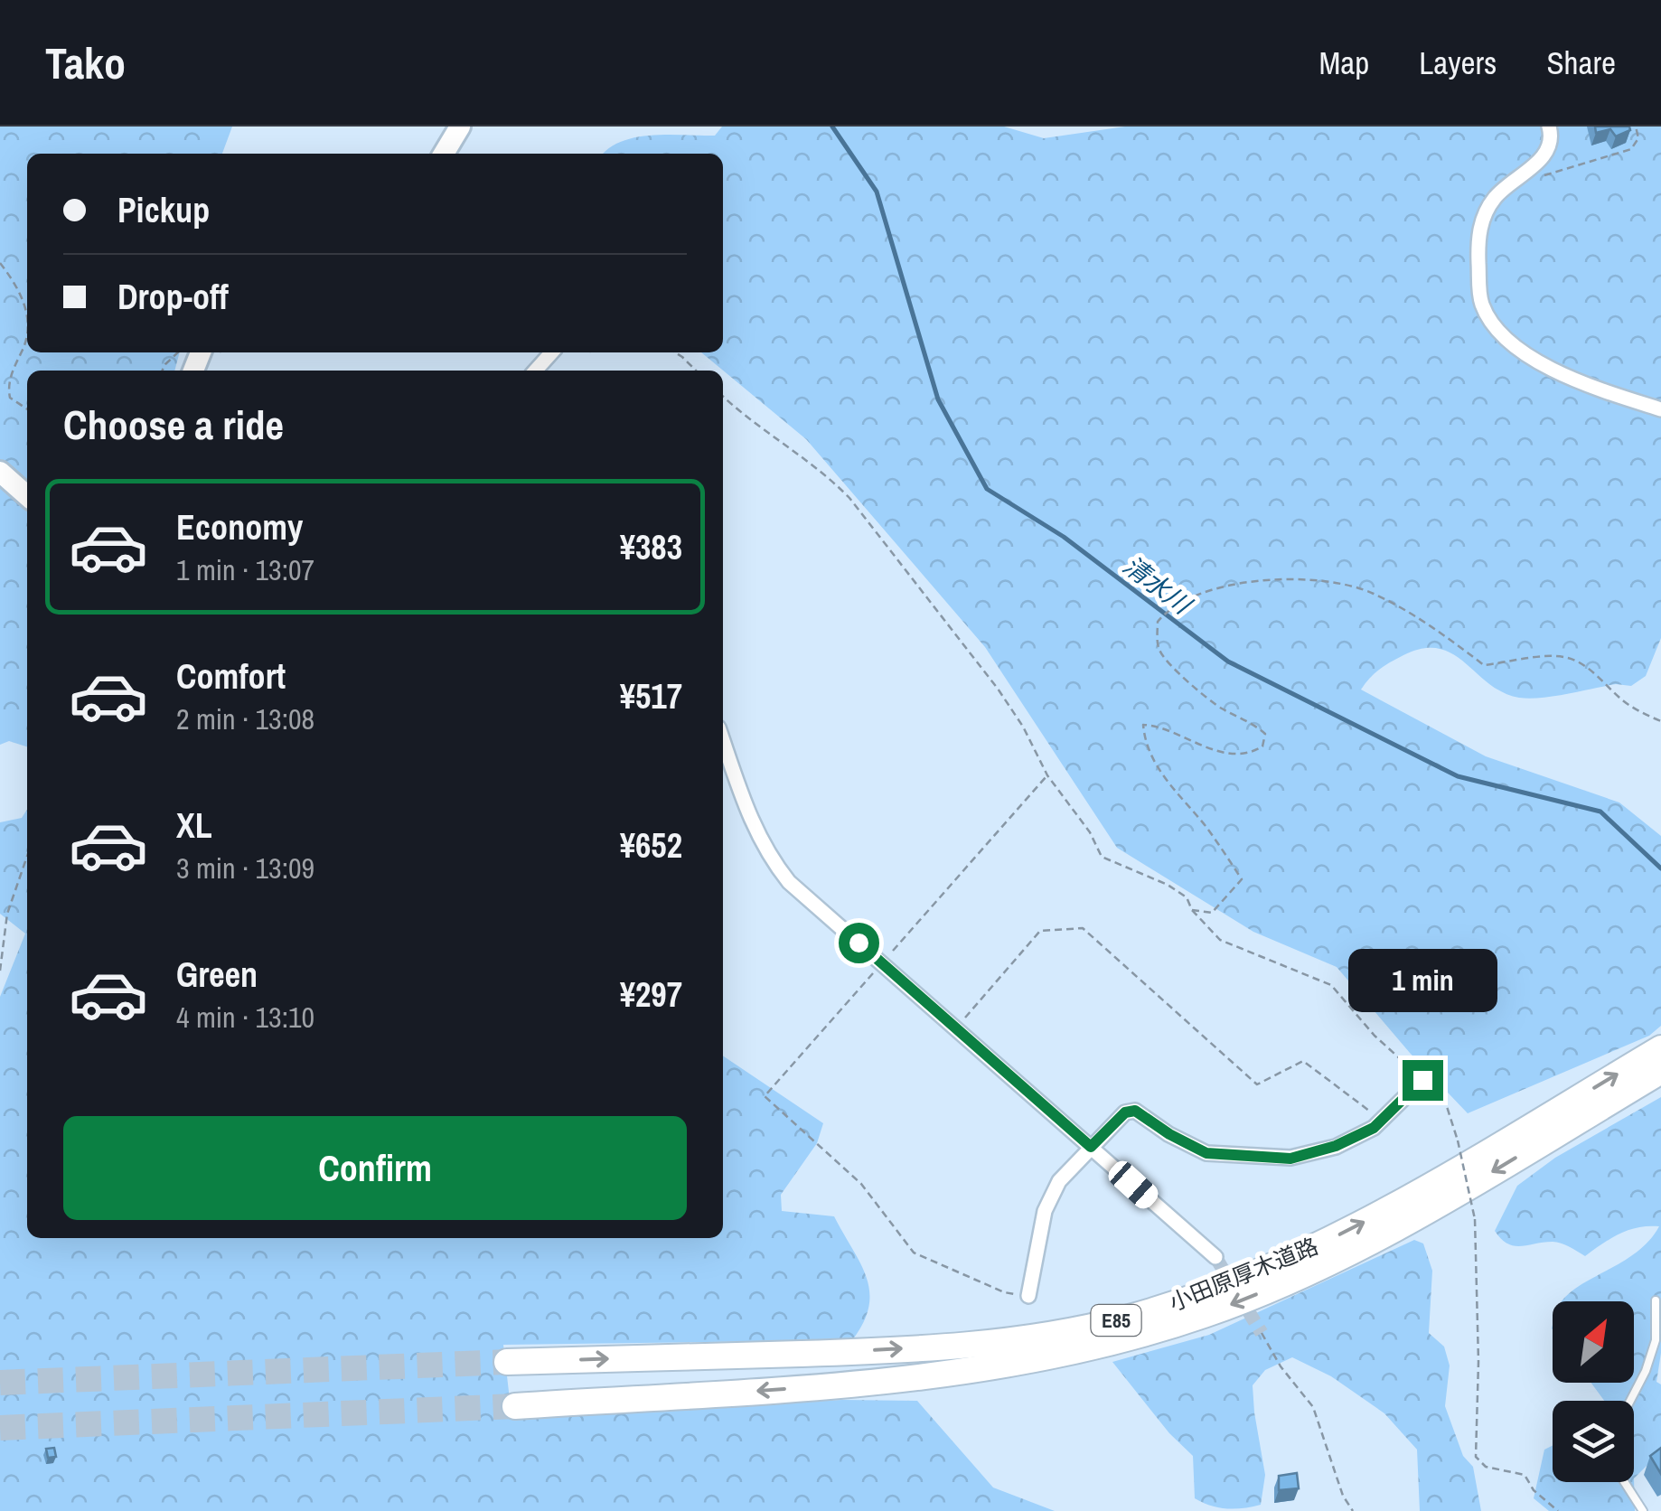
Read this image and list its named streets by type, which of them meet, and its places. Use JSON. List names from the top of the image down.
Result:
{
  "streets": {
    "highway": ["小田原厚木道路", "E85"]
  },
  "water": ["清水川"],
  "north": "top right",
  "page": {
    "header": "Tako",
    "nav": ["Map", "Layers", "Share"],
    "banner": ["Pickup", "Drop-off"],
    "heading": "Choose a ride",
    "list": [
      {
        "name": "Economy",
        "note": "1 min · 13:07",
        "value": "¥383"
      },
      {
        "name": "Comfort",
        "note": "2 min · 13:08",
        "value": "¥517"
      },
      {
        "name": "XL",
        "note": "3 min · 13:09",
        "value": "¥652"
      },
      {
        "name": "Green",
        "note": "4 min · 13:10",
        "value": "¥297"
      }
    ],
    "bubble": "1 min",
    "buttons": "Confirm"
  }
}
